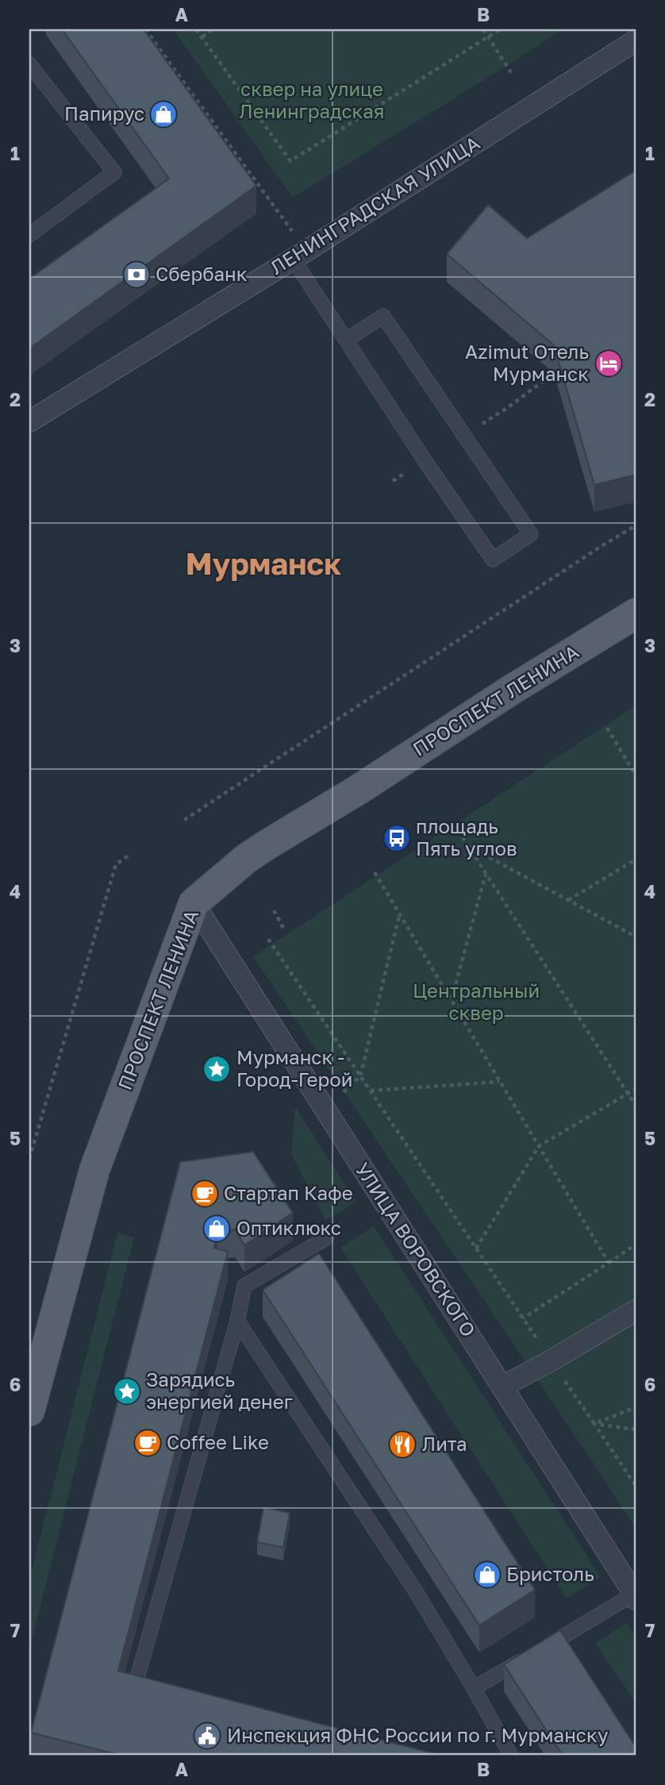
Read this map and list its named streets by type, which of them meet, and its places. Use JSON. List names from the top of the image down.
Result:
{
  "streets": {
    "main road": ["ПРОСПЕКТ ЛЕНИНА"],
    "street": ["ЛЕНИНГРАДСКАЯ УЛИЦА", "УЛИЦА ВОРОВСКОГО"]
  },
  "crossings": [
    ["ПРОСПЕКТ ЛЕНИНА", "УЛИЦА ВОРОВСКОГО"]
  ],
  "districts": ["Мурманск"],
  "parks": ["сквер на улице Ленинградская", "Центральный сквер"],
  "places": {
    "shop": ["Папирус", "Оптиклюкс", "Бристоль"],
    "bank": ["Сбербанк"],
    "hotel": ["Azimut Отель Мурманск"],
    "bus stop": ["площадь Пять углов"],
    "place": ["Мурманск - Город-Герой", "Зарядись энергией денег"],
    "cafe": ["Стартап Кафе", "Coffee Like"],
    "restaurant": ["Лита"],
    "public building": ["Инспекция ФНС России по г. Мурманску"]
  },
  "grid": {
    "columns": ["A", "B"],
    "rows": [
      "1",
      "2",
      "3",
      "4",
      "5",
      "6",
      "7"
    ]
  }
}
